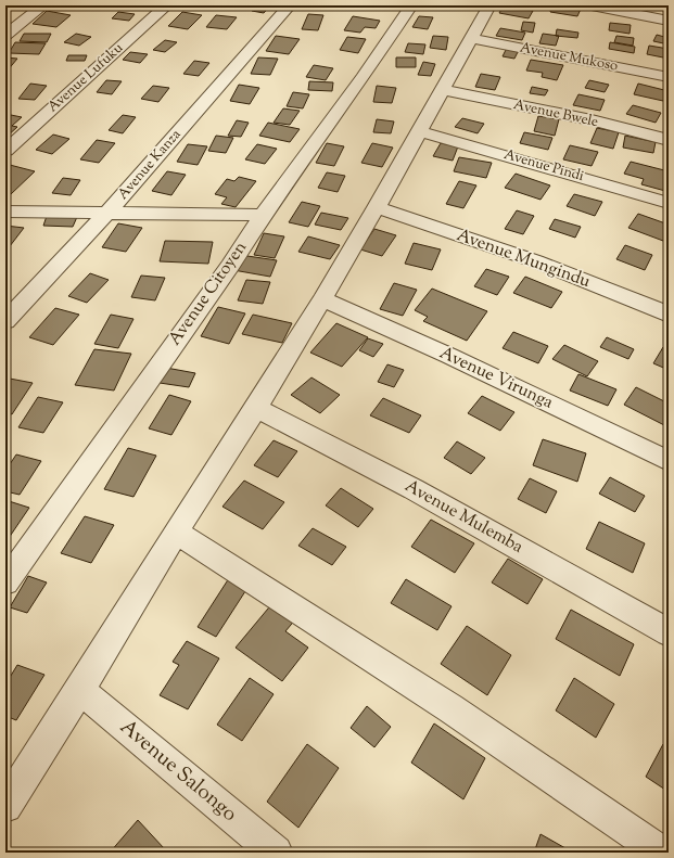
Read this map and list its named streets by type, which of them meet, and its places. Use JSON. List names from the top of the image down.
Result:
{
  "streets": {
    "street": [
      "Avenue Mukoso",
      "Avenue Lufuku",
      "Avenue Bwele",
      "Avenue Kanza",
      "Avenue Pindi",
      "Avenue Mungindu",
      "Avenue Citoyen",
      "Avenue Virunga",
      "Avenue Mulemba",
      "Avenue Salongo"
    ]
  }
}
